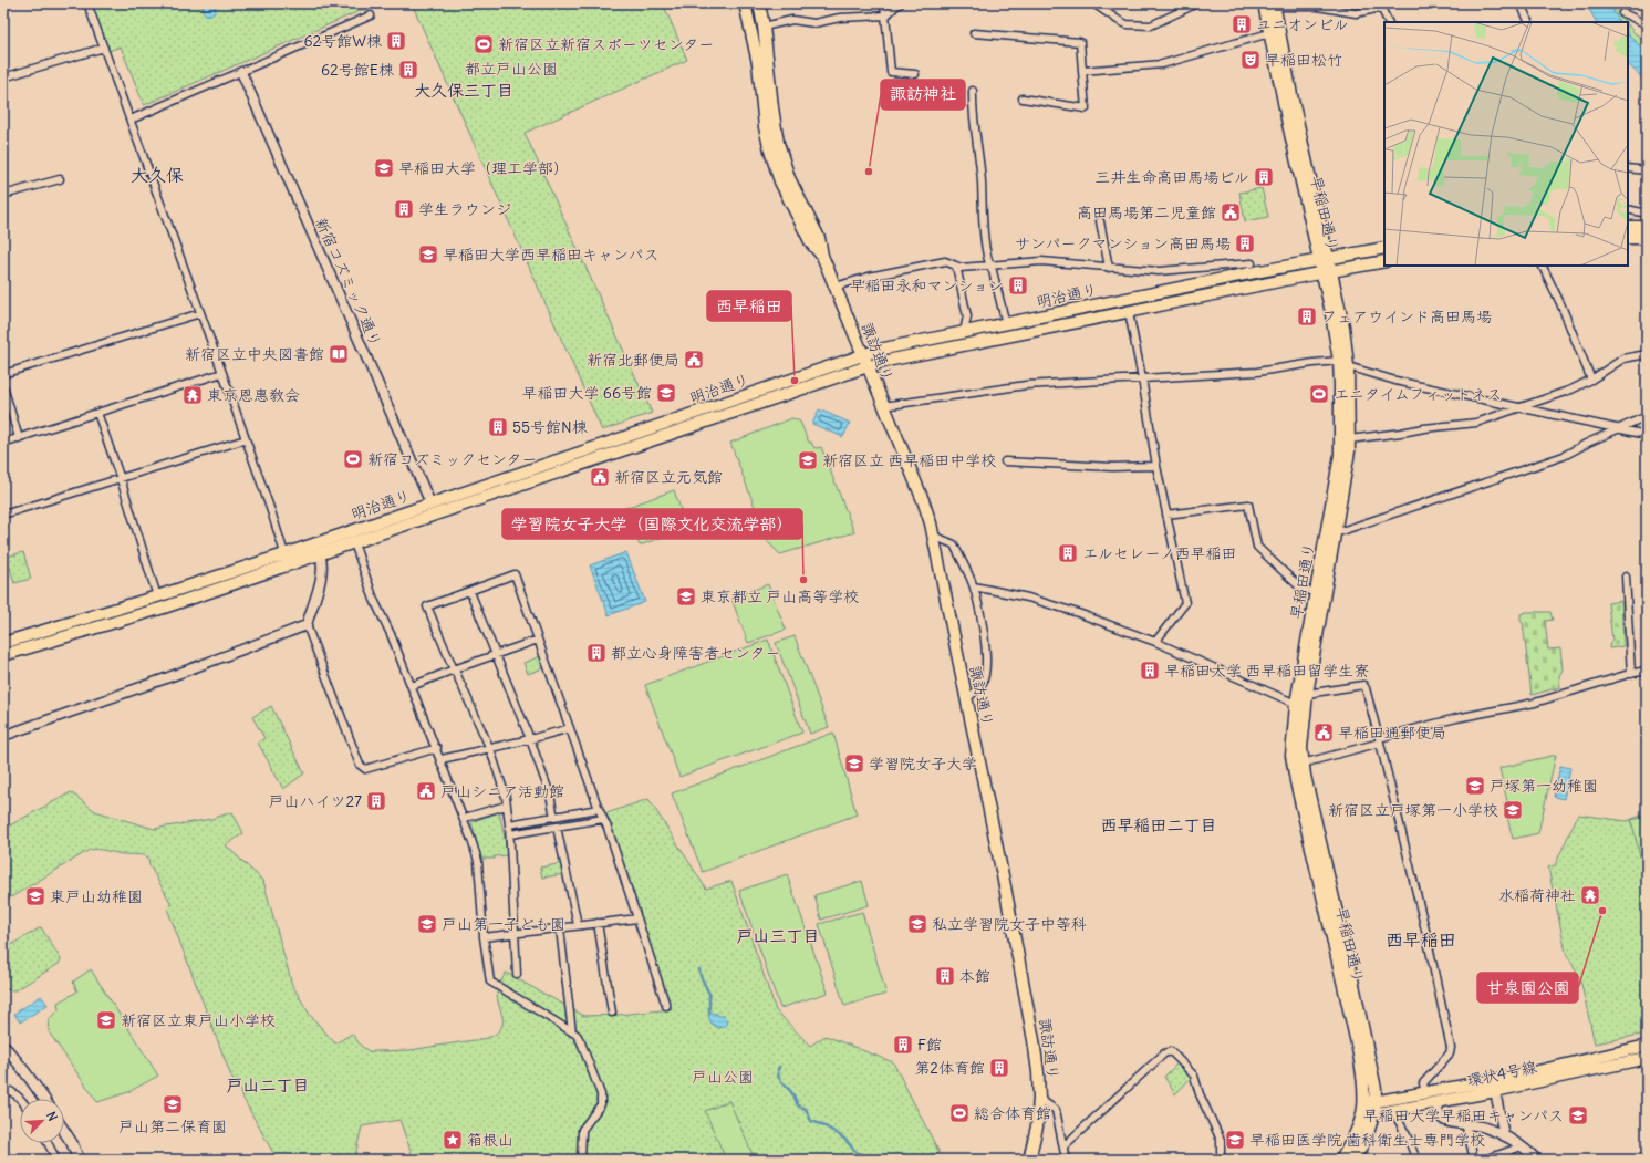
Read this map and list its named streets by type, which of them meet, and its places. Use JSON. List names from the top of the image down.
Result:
{
  "streets": {
    "main road": [
      "早稲田通り",
      "明治通り",
      "諏訪通り",
      "環状4号線"
    ],
    "street": ["新宿コズミック通り"]
  },
  "crossings": [
    ["早稲田通り", "明治通り"],
    ["早稲田通り", "環状4号線"],
    ["新宿コズミック通り", "明治通り"],
    ["明治通り", "諏訪通り"]
  ],
  "districts": [
    "大久保三丁目",
    "大久保",
    "西早稲田二丁目",
    "戸山三丁目",
    "西早稲田",
    "戸山二丁目"
  ],
  "parks": ["都立戸山公園", "戸山公園"],
  "places": {
    "building": [
      "ユニオンビル",
      "62号館W棟",
      "62号館E棟",
      "三井生命高田馬場ビル",
      "学生ラウンジ",
      "サンパークマンション高田馬場",
      "早稲田永和マンション",
      "フェアウインド高田馬場",
      "55号館N棟",
      "エルセレーノ西早稲田",
      "都立心身障害者センター",
      "早稲田大学 西早稲田留学生寮",
      "戸山ハイツ27",
      "本館",
      "F館",
      "第2体育館"
    ],
    "sports": [
      "新宿区立新宿スポーツセンター",
      "エニタイムフィットネス",
      "新宿コズミックセンター",
      "総合体育館"
    ],
    "theatre": ["早稲田松竹"],
    "school or university": [
      "早稲田大学（理工学部）",
      "早稲田大学西早稲田キャンパス",
      "早稲田大学 66号館",
      "新宿区立 西早稲田中学校",
      "東京都立 戸山高等学校",
      "学習院女子大学",
      "戸塚第一幼稚園",
      "新宿区立戸塚第一小学校",
      "東戸山幼稚園",
      "戸山第一子ども園",
      "私立学習院女子中等科",
      "新宿区立東戸山小学校",
      "戸山第二保育園",
      "早稲田大学早稲田キャンパス",
      "早稲田医学院 歯科衛生士専門学校"
    ],
    "other": [
      "諏訪神社",
      "西早稲田",
      "学習院女子大学（国際文化交流学部）",
      "甘泉園公園"
    ],
    "public building": [
      "高田馬場第二児童館",
      "新宿北郵便局",
      "新宿区立元気館",
      "早稲田通郵便局",
      "戸山シニア活動館"
    ],
    "library": ["新宿区立中央図書館"],
    "temple": ["東京恩惠敎会", "水稲荷神社"],
    "place": ["箱根山"]
  },
  "north": "top right"
}
